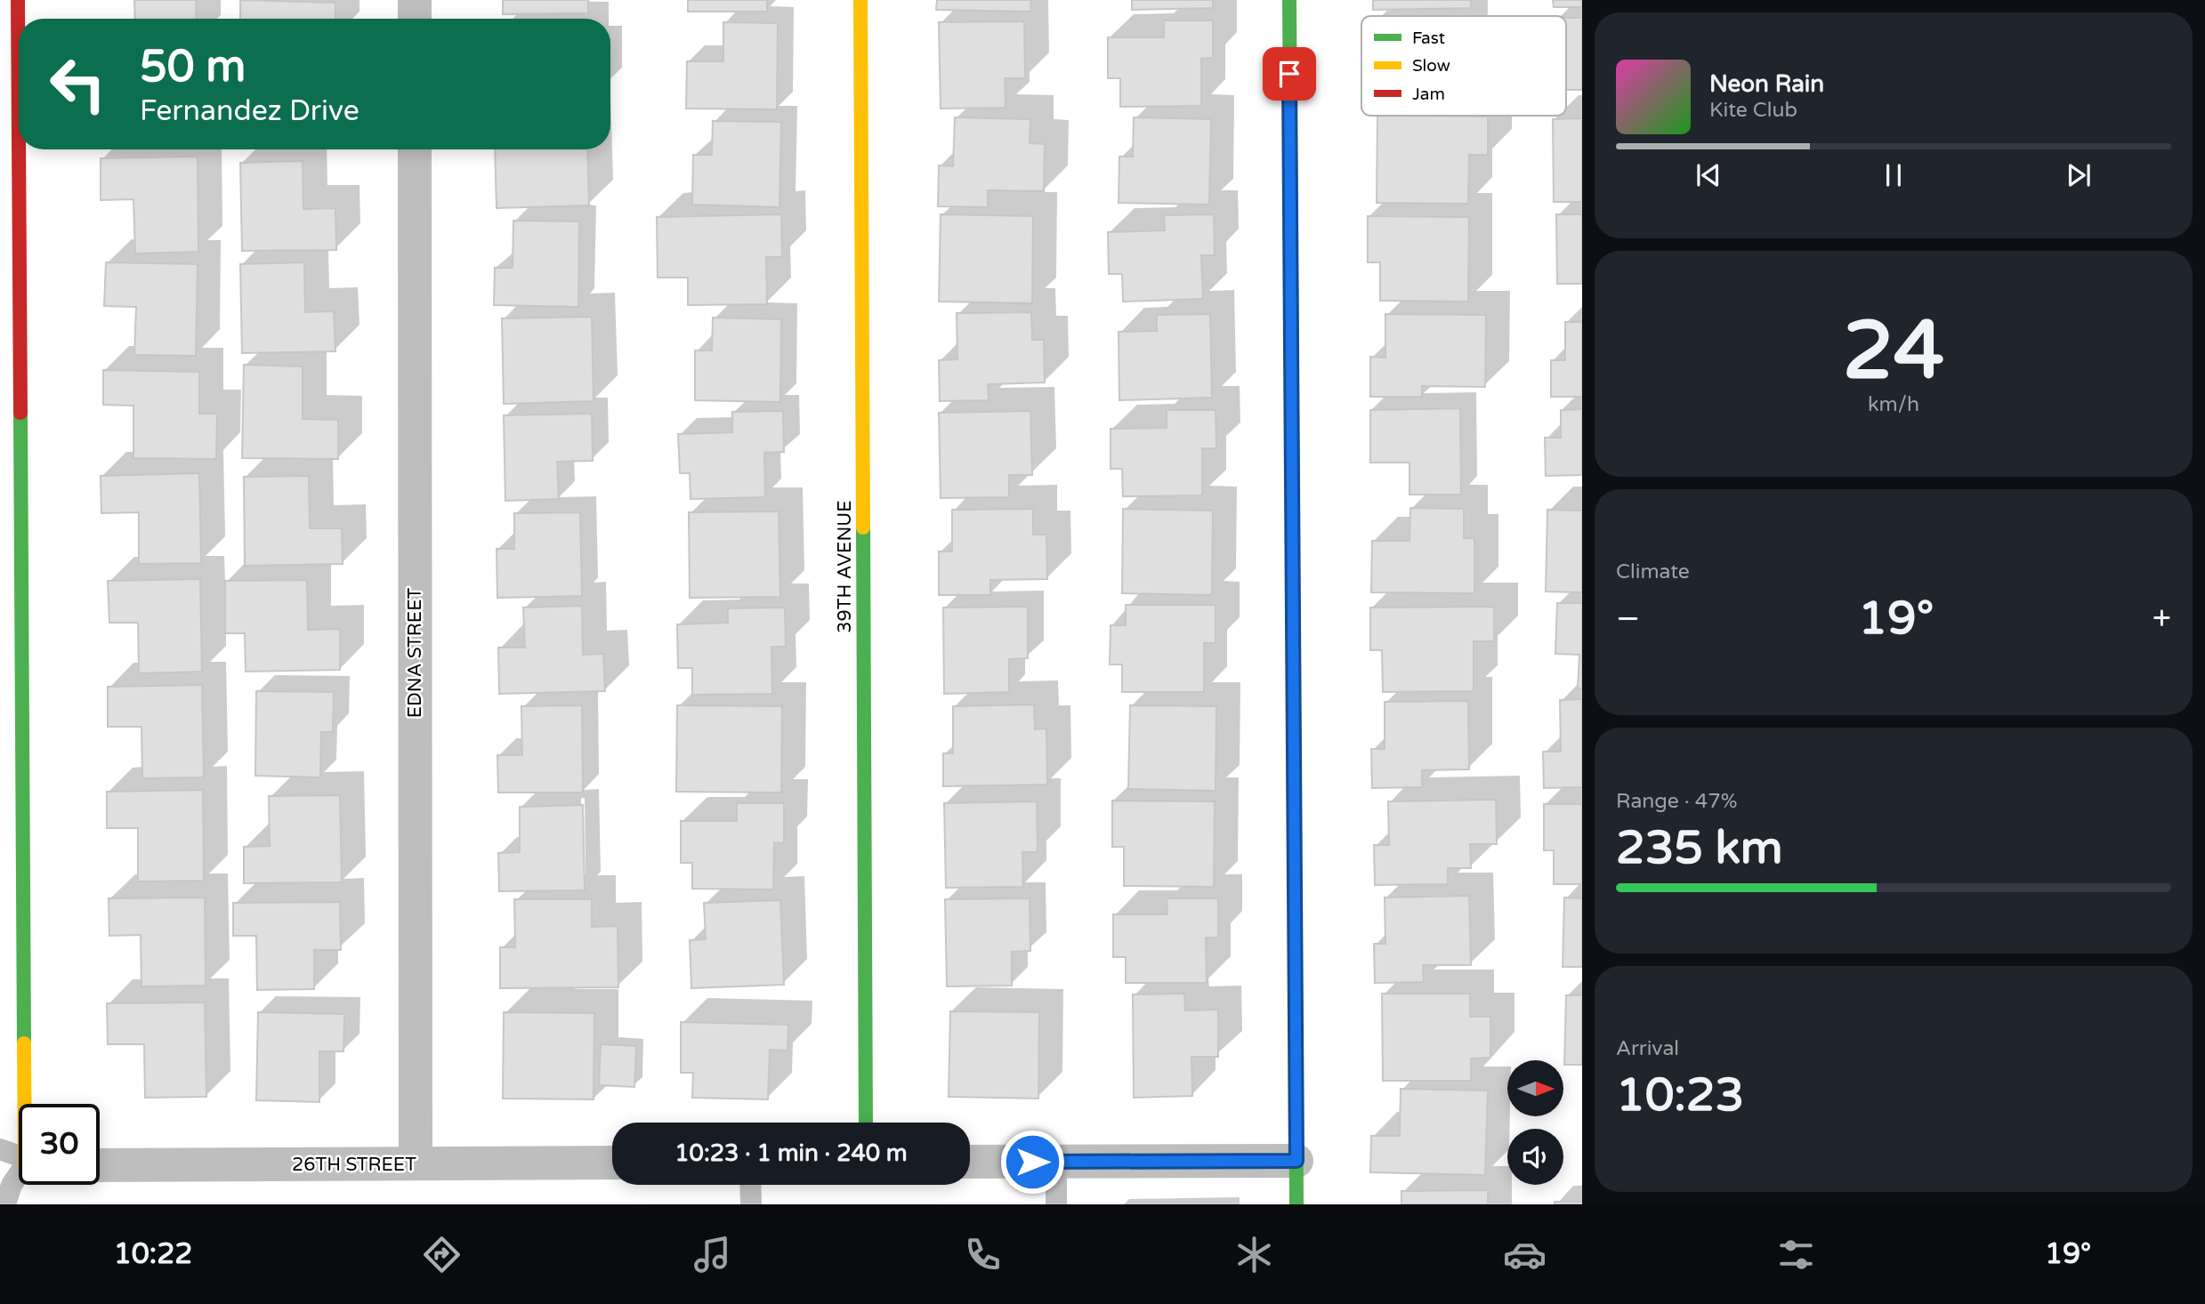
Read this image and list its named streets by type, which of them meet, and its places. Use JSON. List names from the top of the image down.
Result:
{
  "streets": {
    "street": ["39TH AVENUE", "EDNA STREET", "26TH STREET"]
  },
  "crossings": [
    ["EDNA STREET", "26TH STREET"]
  ],
  "legend": ["Fast", "Slow", "Jam"],
  "north": "right",
  "page": {
    "turn": ["50 m", "Fernandez Drive"],
    "song": ["Neon Rain", "Kite Club"],
    "tile": [
      ["24", "km/h"],
      "Climate",
      ["Range · 47%", "235 km"],
      ["Arrival", "10:23"]
    ],
    "heat": ["−", "19°", "+"],
    "limit": "30",
    "trip": "10:23 · 1 min · 240 m",
    "tabs": ["10:22", "19°"]
  }
}
